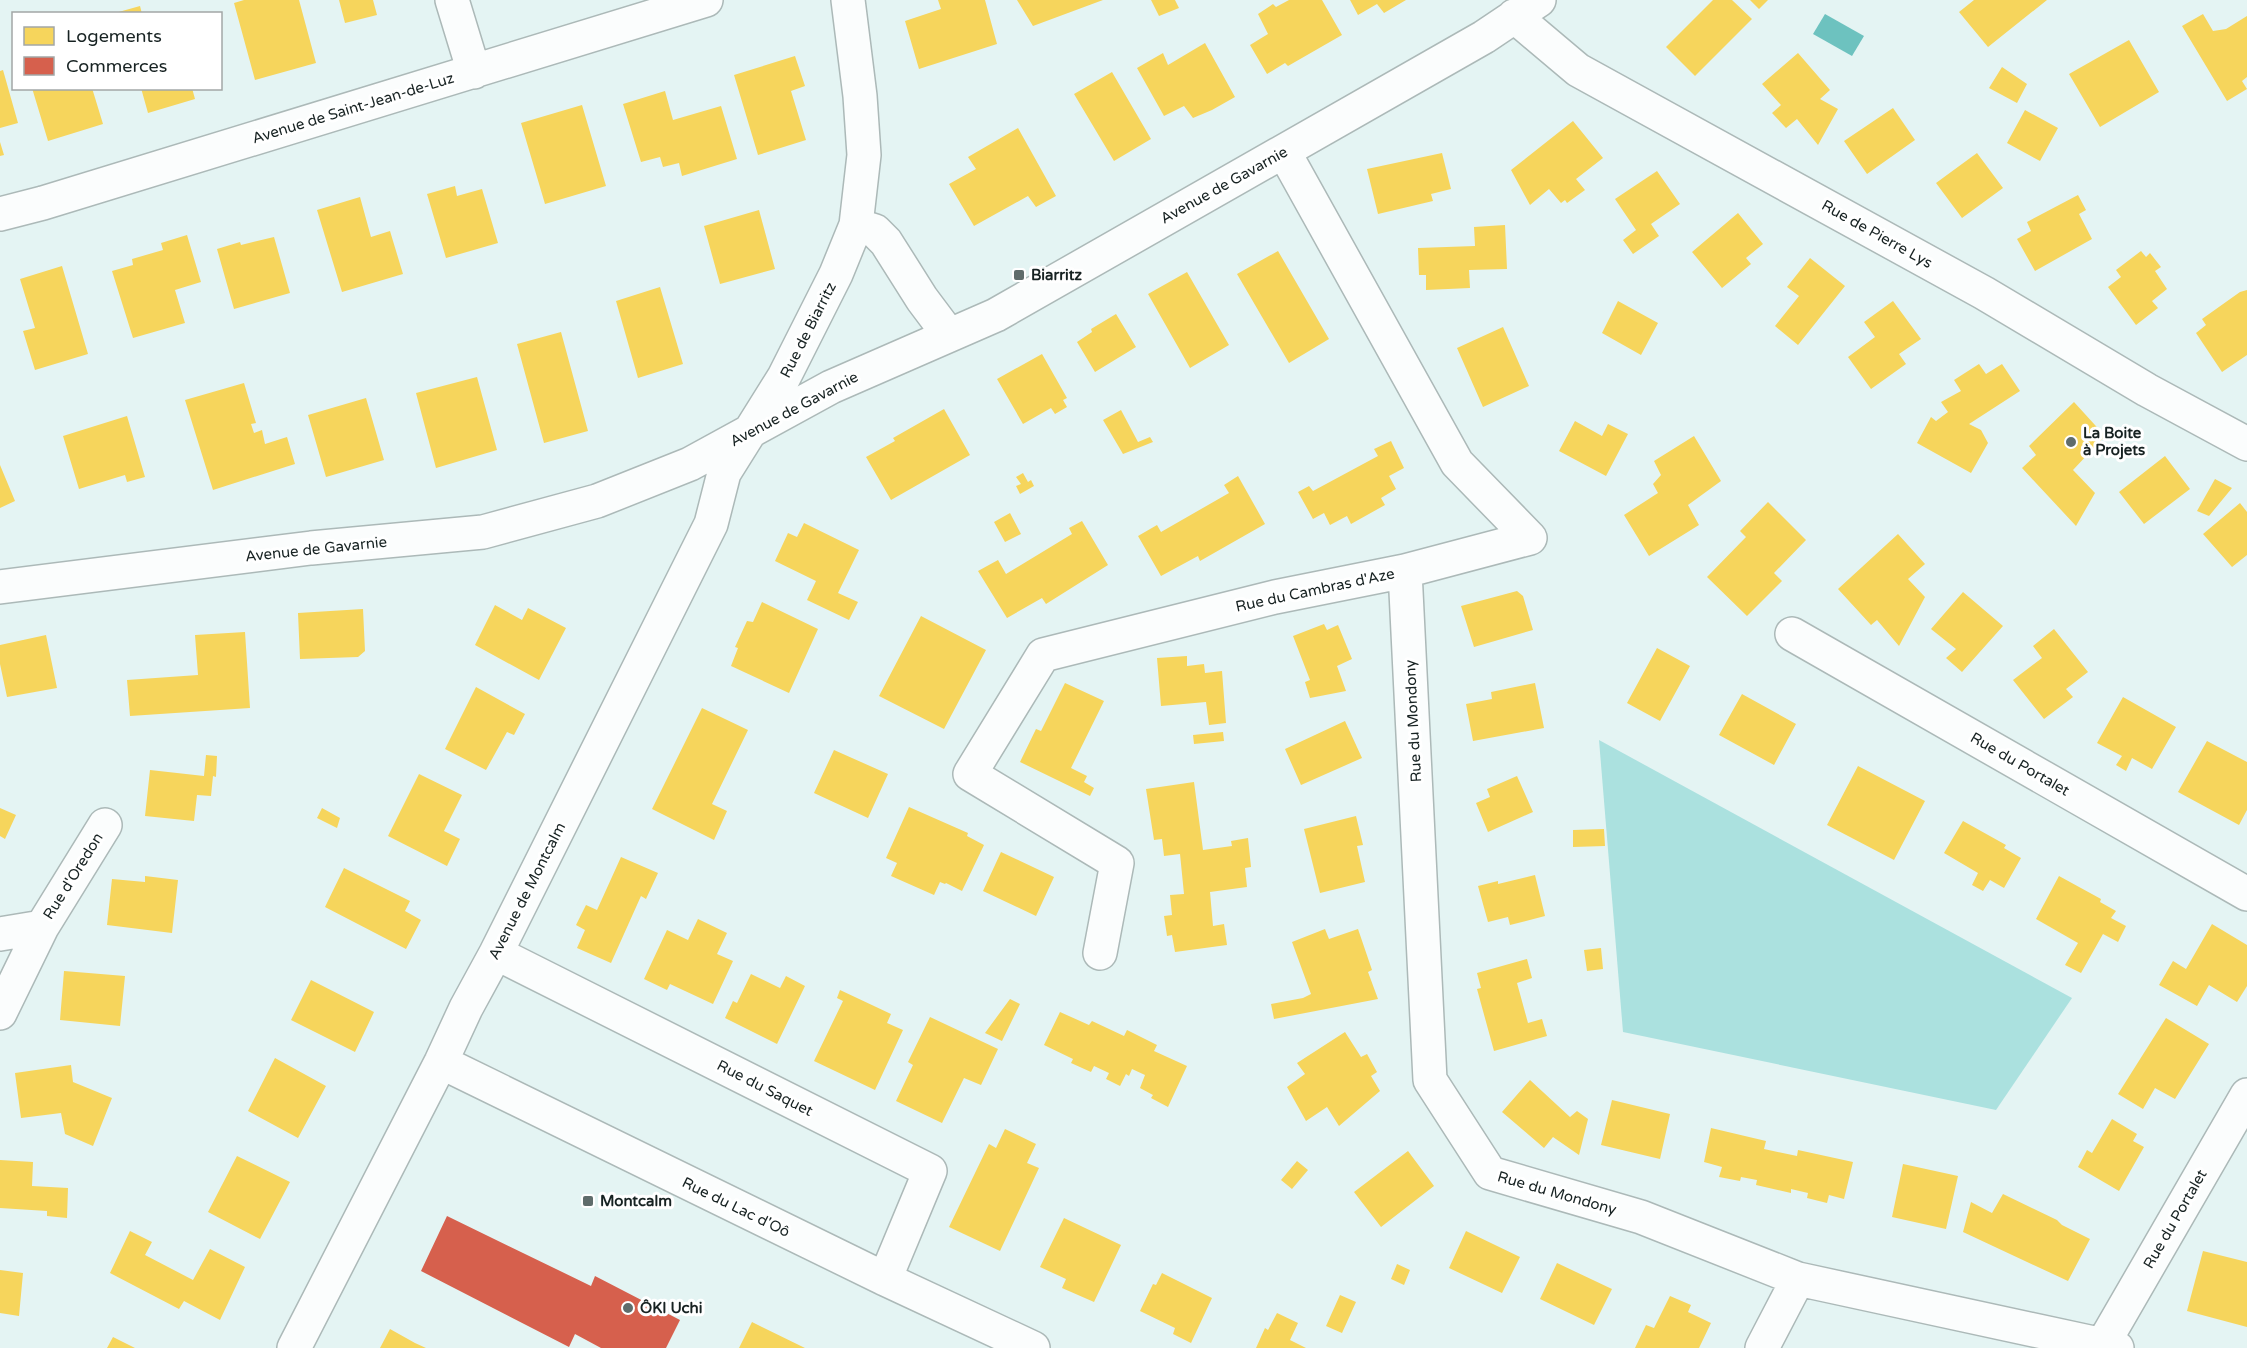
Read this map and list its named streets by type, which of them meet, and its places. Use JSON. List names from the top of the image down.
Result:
{
  "streets": {
    "street": [
      "Avenue de Saint-Jean-de-Luz",
      "Avenue de Gavarnie",
      "Rue de Pierre Lys",
      "Rue de Biarritz",
      "Rue du Cambras d'Aze",
      "Rue du Mondony",
      "Rue du Portalet",
      "Rue d'Oredon",
      "Avenue de Montcalm",
      "Rue du Saquet",
      "Rue du Lac d'Oô"
    ]
  },
  "crossings": [
    ["Avenue de Gavarnie", "Rue de Pierre Lys"],
    ["Avenue de Gavarnie", "Rue de Biarritz"],
    ["Avenue de Gavarnie", "Rue du Cambras d'Aze"],
    ["Avenue de Gavarnie", "Avenue de Montcalm"],
    ["Rue de Biarritz", "Avenue de Montcalm"],
    ["Rue du Cambras d'Aze", "Rue du Mondony"],
    ["Rue du Mondony", "Rue du Portalet"],
    ["Avenue de Montcalm", "Rue du Saquet"],
    ["Avenue de Montcalm", "Rue du Lac d'Oô"],
    ["Rue du Saquet", "Rue du Lac d'Oô"]
  ],
  "places": {
    "transit": ["Biarritz", "Montcalm"],
    "other": ["La Boite à Projets", "ÔKI Uchi"]
  },
  "legend": ["Logements", "Commerces"]
}
